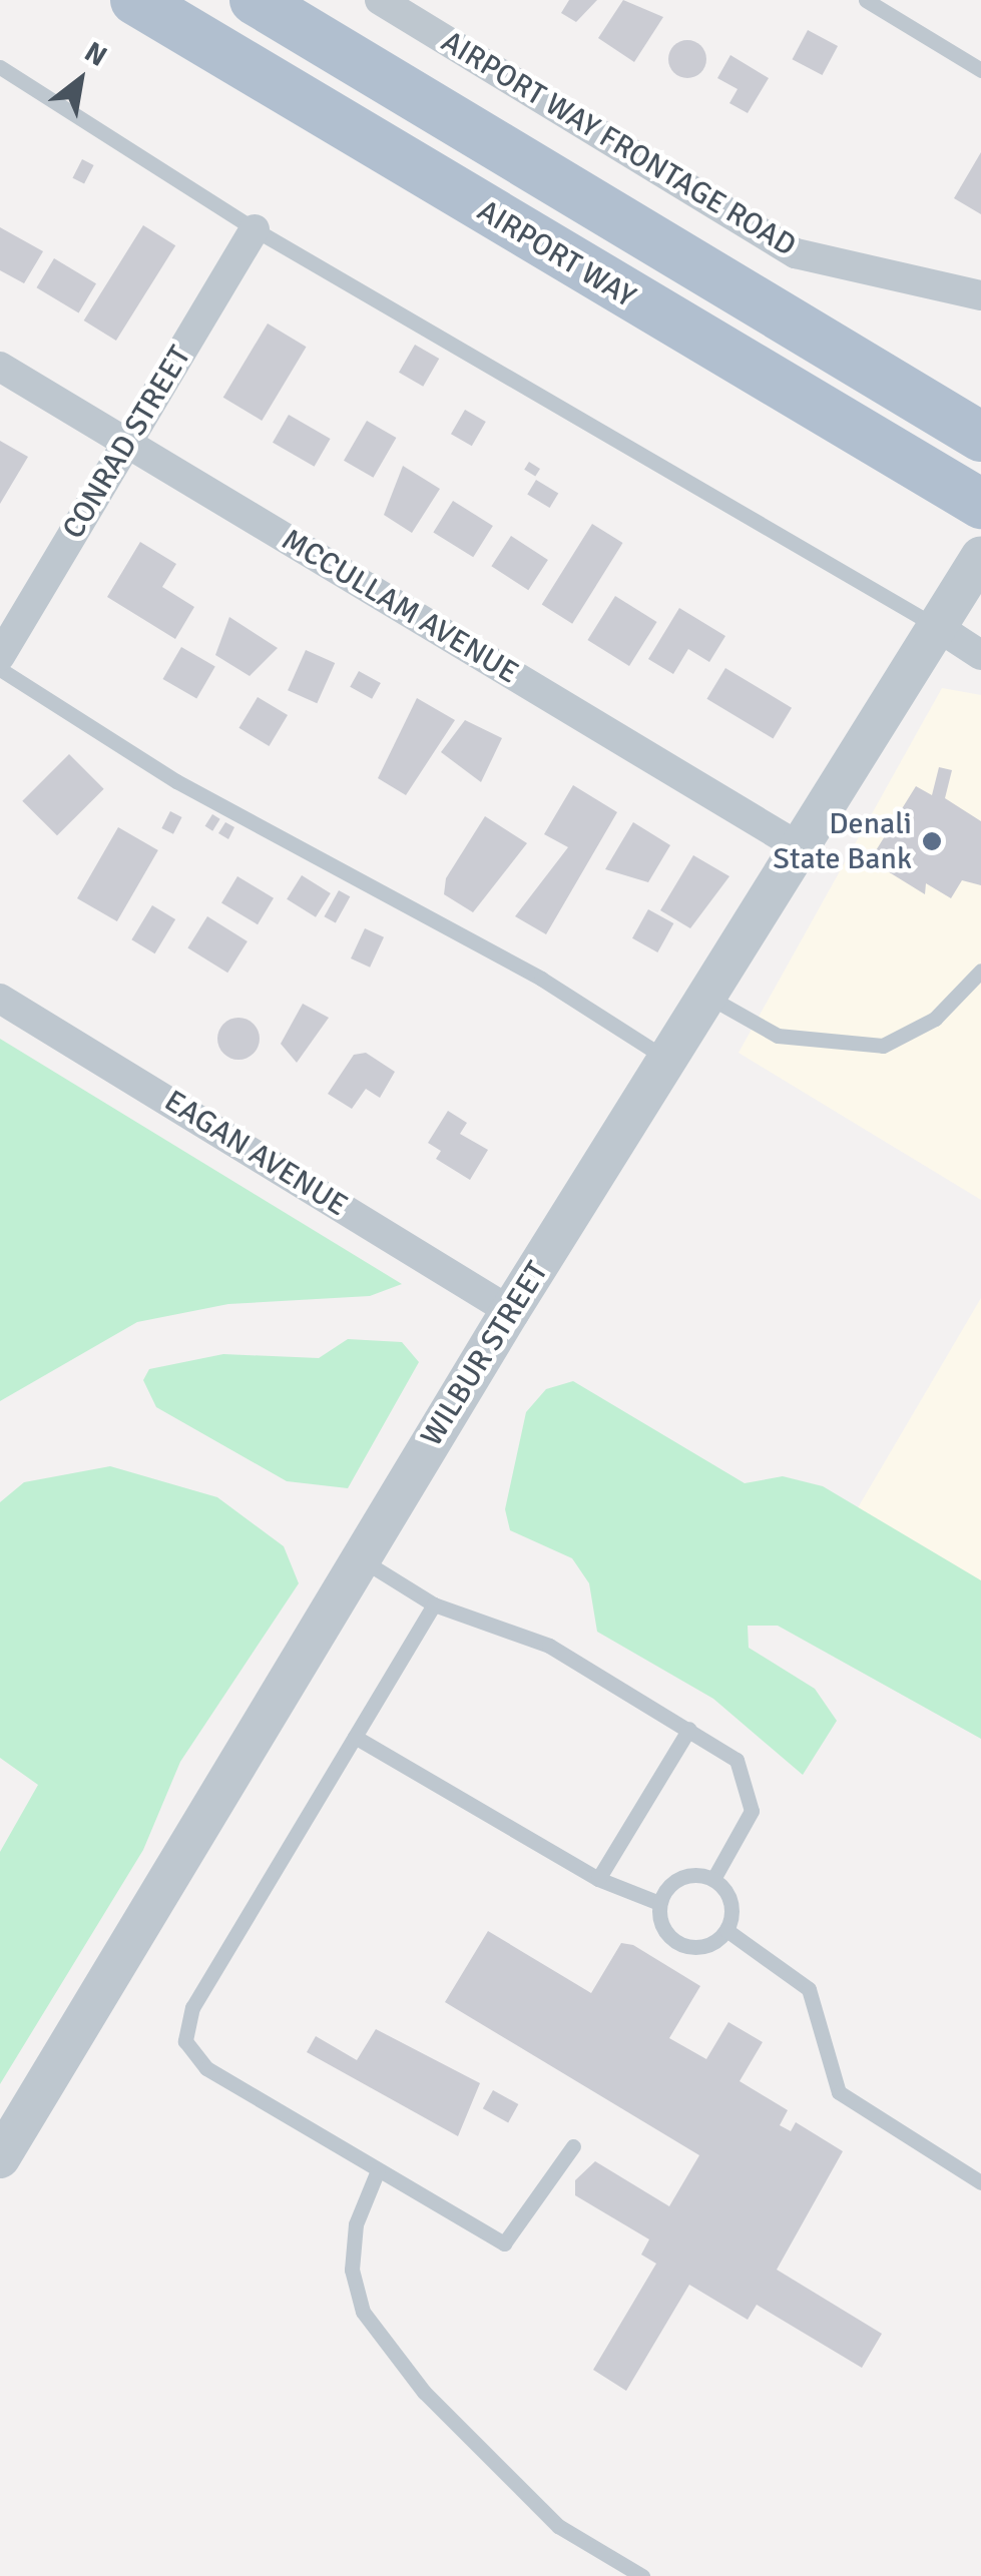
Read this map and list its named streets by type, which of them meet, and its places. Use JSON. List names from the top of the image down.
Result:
{
  "streets": {
    "main road": ["AIRPORT WAY"],
    "street": [
      "AIRPORT WAY FRONTAGE ROAD",
      "CONRAD STREET",
      "MCCULLAM AVENUE",
      "EAGAN AVENUE",
      "WILBUR STREET"
    ]
  },
  "crossings": [
    ["CONRAD STREET", "MCCULLAM AVENUE"],
    ["MCCULLAM AVENUE", "WILBUR STREET"],
    ["EAGAN AVENUE", "WILBUR STREET"]
  ],
  "places": ["Denali State Bank"],
  "north": "top right"
}
